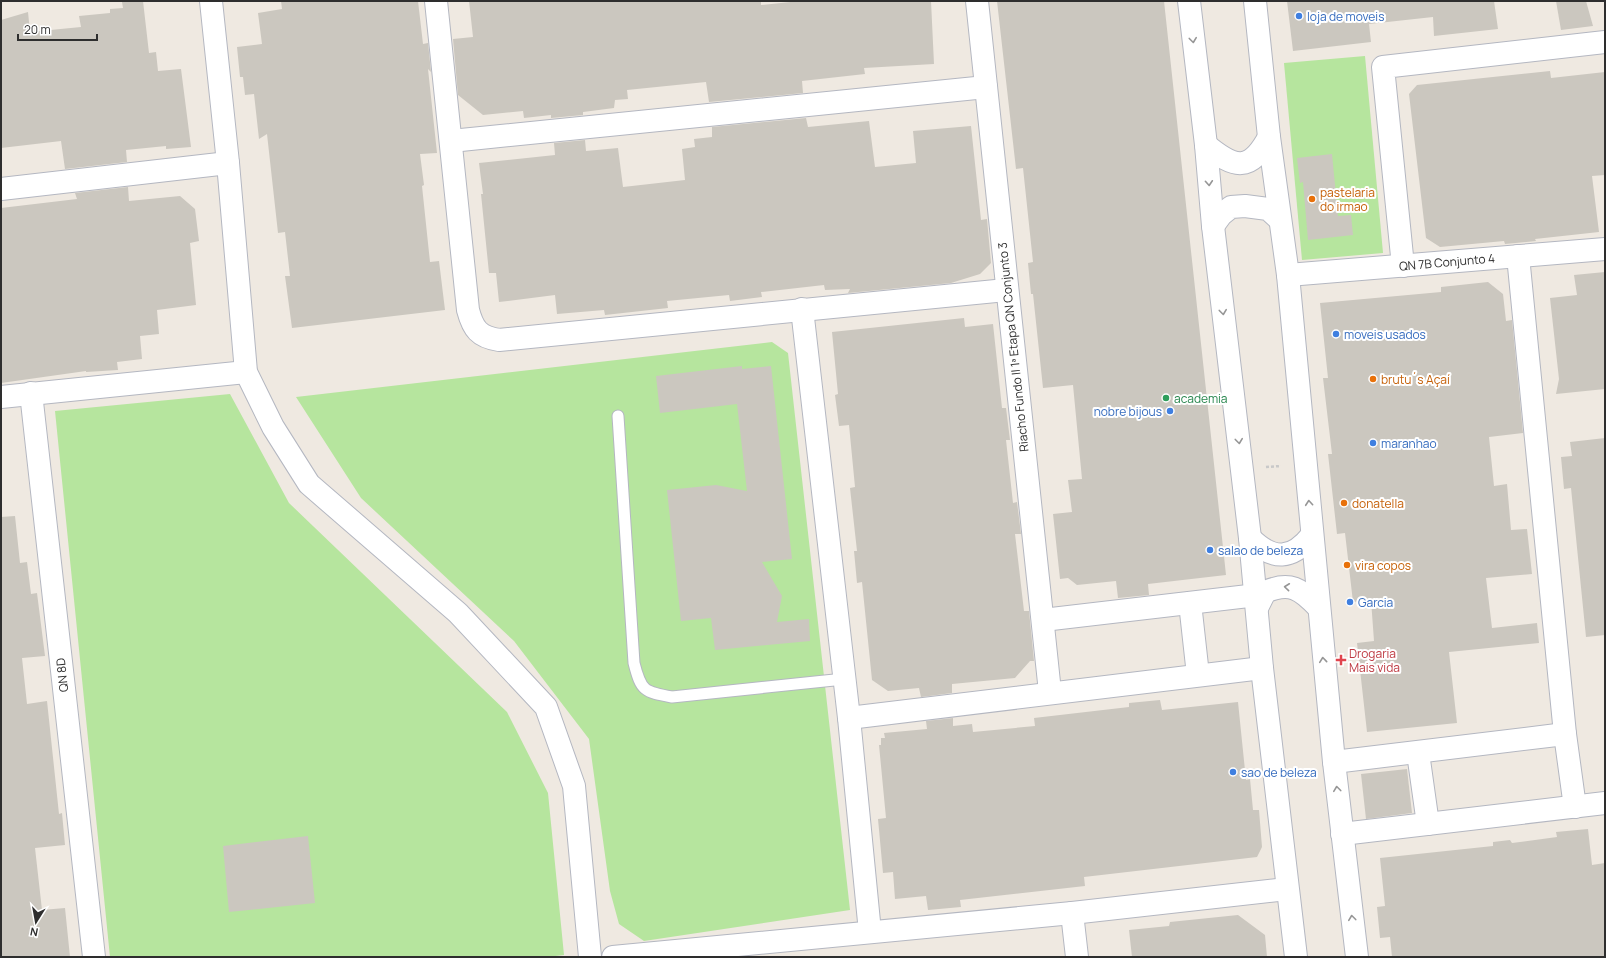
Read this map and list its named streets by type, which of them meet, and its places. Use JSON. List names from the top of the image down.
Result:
{
  "streets": {
    "street": ["QN 7B Conjunto 4", "Riacho Fundo II 1ª Etapa QN Conjunto 3", "QN 8D"]
  },
  "places": {
    "other": [
      "loja de moveis",
      "pastelaria do irmao",
      "moveis usados",
      "brutu´s Açaí",
      "academia",
      "nobre bijous",
      "maranhao",
      "donatella",
      "salao de beleza",
      "vira copos",
      "Garcia",
      "sao de beleza"
    ],
    "health": ["Drogaria Mais vida"]
  },
  "scale_bar": "20 m",
  "north": "bottom"
}
